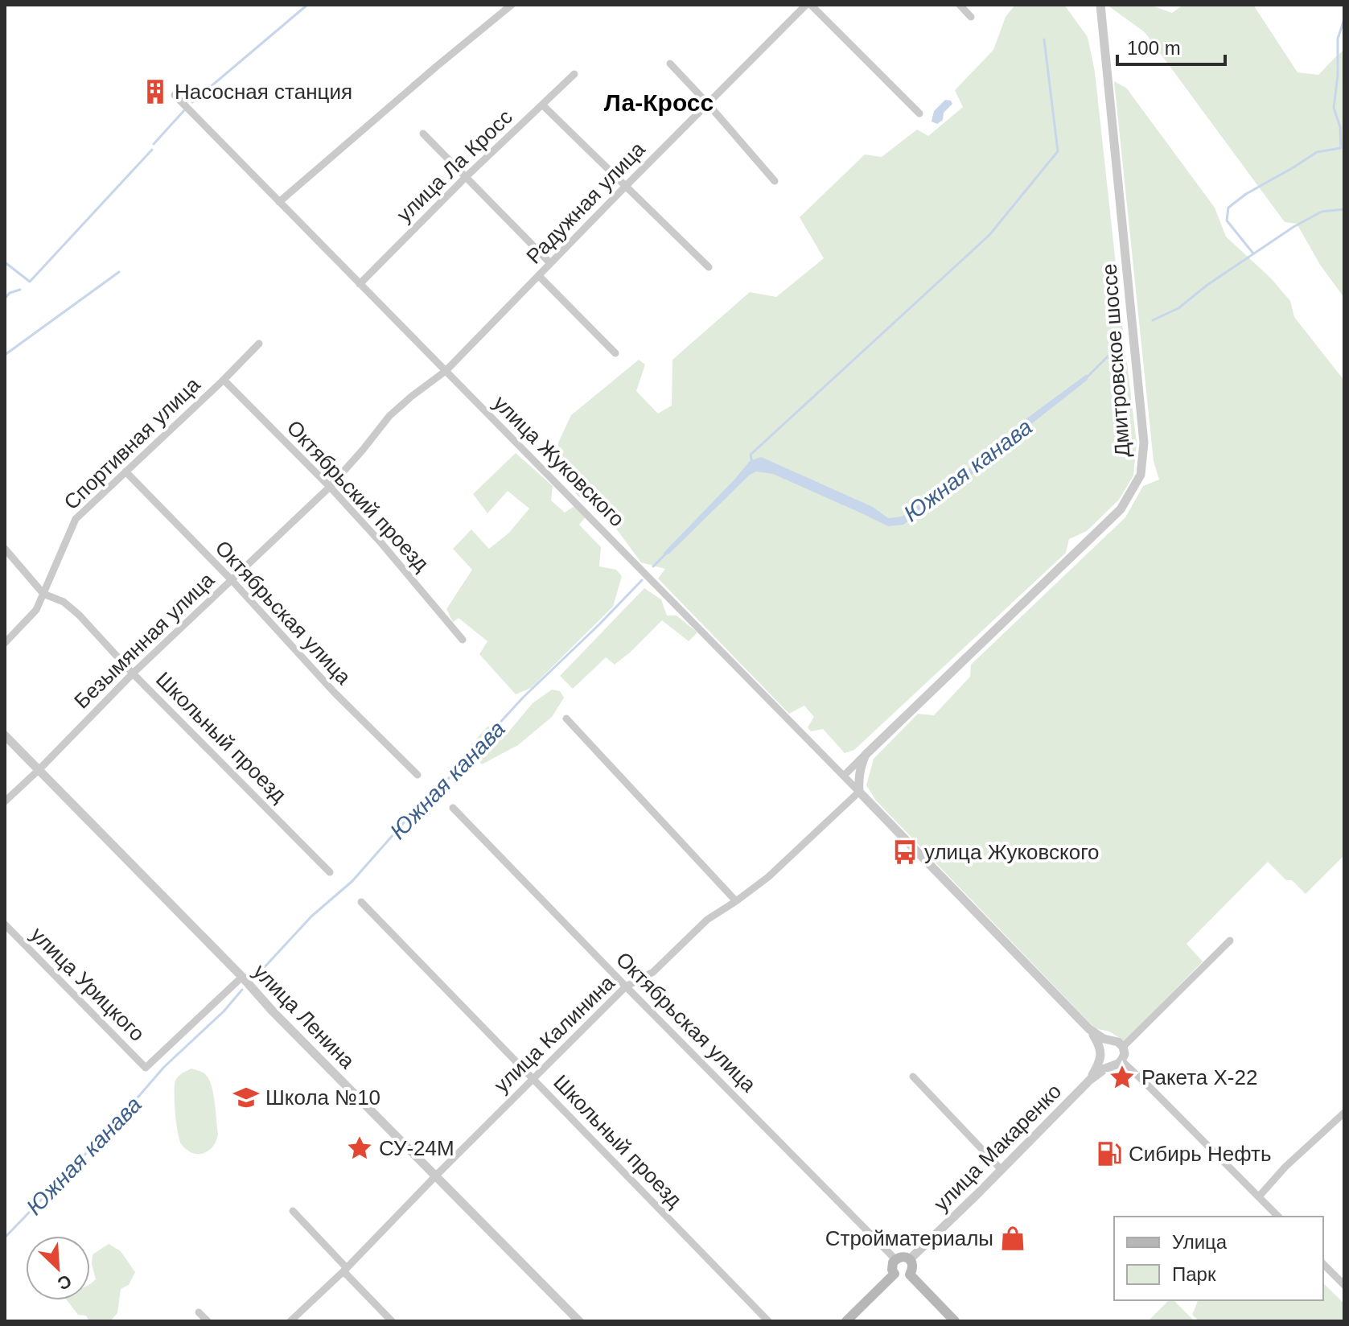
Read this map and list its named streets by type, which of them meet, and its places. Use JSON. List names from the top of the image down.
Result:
{
  "streets": {
    "street": [
      "улица Ла Кросс",
      "Радужная улица",
      "Дмитровское шоссе",
      "Спортивная улица",
      "улица Жуковского",
      "Октябрьский проезд",
      "Октябрьская улица",
      "Безымянная улица",
      "Школьный проезд",
      "улица Урицкого",
      "улица Ленина",
      "улица Калинина",
      "улица Макаренко"
    ]
  },
  "crossings": [
    ["улица Ла Кросс", "улица Жуковского"],
    ["Радужная улица", "улица Жуковского"],
    ["Радужная улица", "Безымянная улица"],
    ["Спортивная улица", "Октябрьский проезд"],
    ["Спортивная улица", "Октябрьская улица"],
    ["Спортивная улица", "Школьный проезд"],
    ["улица Жуковского", "Безымянная улица"],
    ["улица Жуковского", "улица Калинина"],
    ["улица Жуковского", "улица Макаренко"],
    ["Октябрьский проезд", "Безымянная улица"],
    ["Октябрьская улица", "Безымянная улица"],
    ["Октябрьская улица", "улица Калинина"],
    ["Октябрьская улица", "улица Макаренко"],
    ["Безымянная улица", "Школьный проезд"],
    ["Безымянная улица", "улица Ленина"],
    ["Школьный проезд", "улица Калинина"],
    ["улица Урицкого", "улица Ленина"],
    ["улица Ленина", "улица Калинина"]
  ],
  "districts": ["Ла-Кросс"],
  "water": ["Южная канава"],
  "places": {
    "building": ["Насосная станция"],
    "bus stop": ["улица Жуковского"],
    "place": ["Ракета Х-22", "СУ-24М"],
    "school or university": ["Школа №10"],
    "fuel station": ["Сибирь Нефть"],
    "shop": ["Стройматериалы"]
  },
  "legend": ["Улица", "Парк"],
  "scale_bar": "100 m",
  "north": "bottom right"
}
